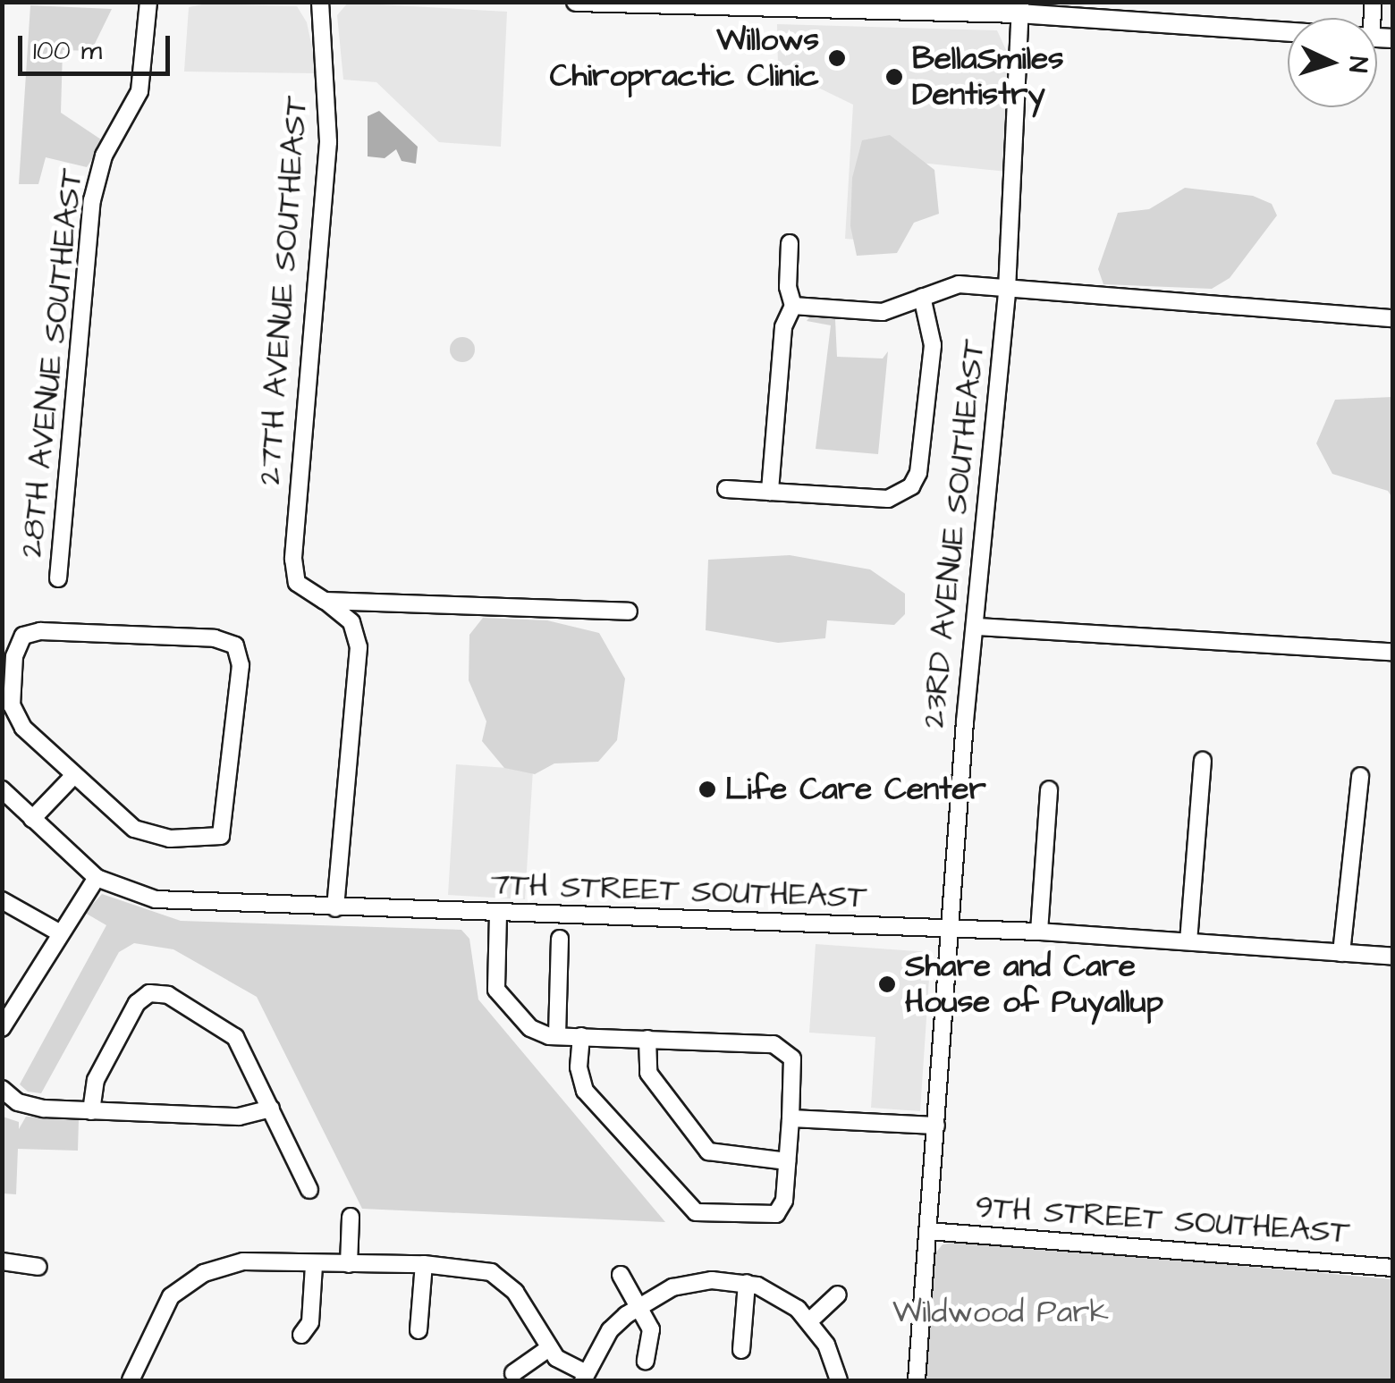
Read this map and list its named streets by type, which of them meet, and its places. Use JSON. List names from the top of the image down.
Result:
{
  "streets": {
    "street": [
      "27TH AVENUE SOUTHEAST",
      "28TH AVENUE SOUTHEAST",
      "23RD AVENUE SOUTHEAST",
      "7TH STREET SOUTHEAST",
      "9TH STREET SOUTHEAST"
    ]
  },
  "crossings": [
    ["23RD AVENUE SOUTHEAST", "7TH STREET SOUTHEAST"],
    ["23RD AVENUE SOUTHEAST", "9TH STREET SOUTHEAST"]
  ],
  "parks": ["Wildwood Park"],
  "places": [
    "Willows Chiropractic Clinic",
    "BellaSmiles Dentistry",
    "Life Care Center",
    "Share and Care House of Puyallup"
  ],
  "scale_bar": "100 m",
  "north": "right"
}
